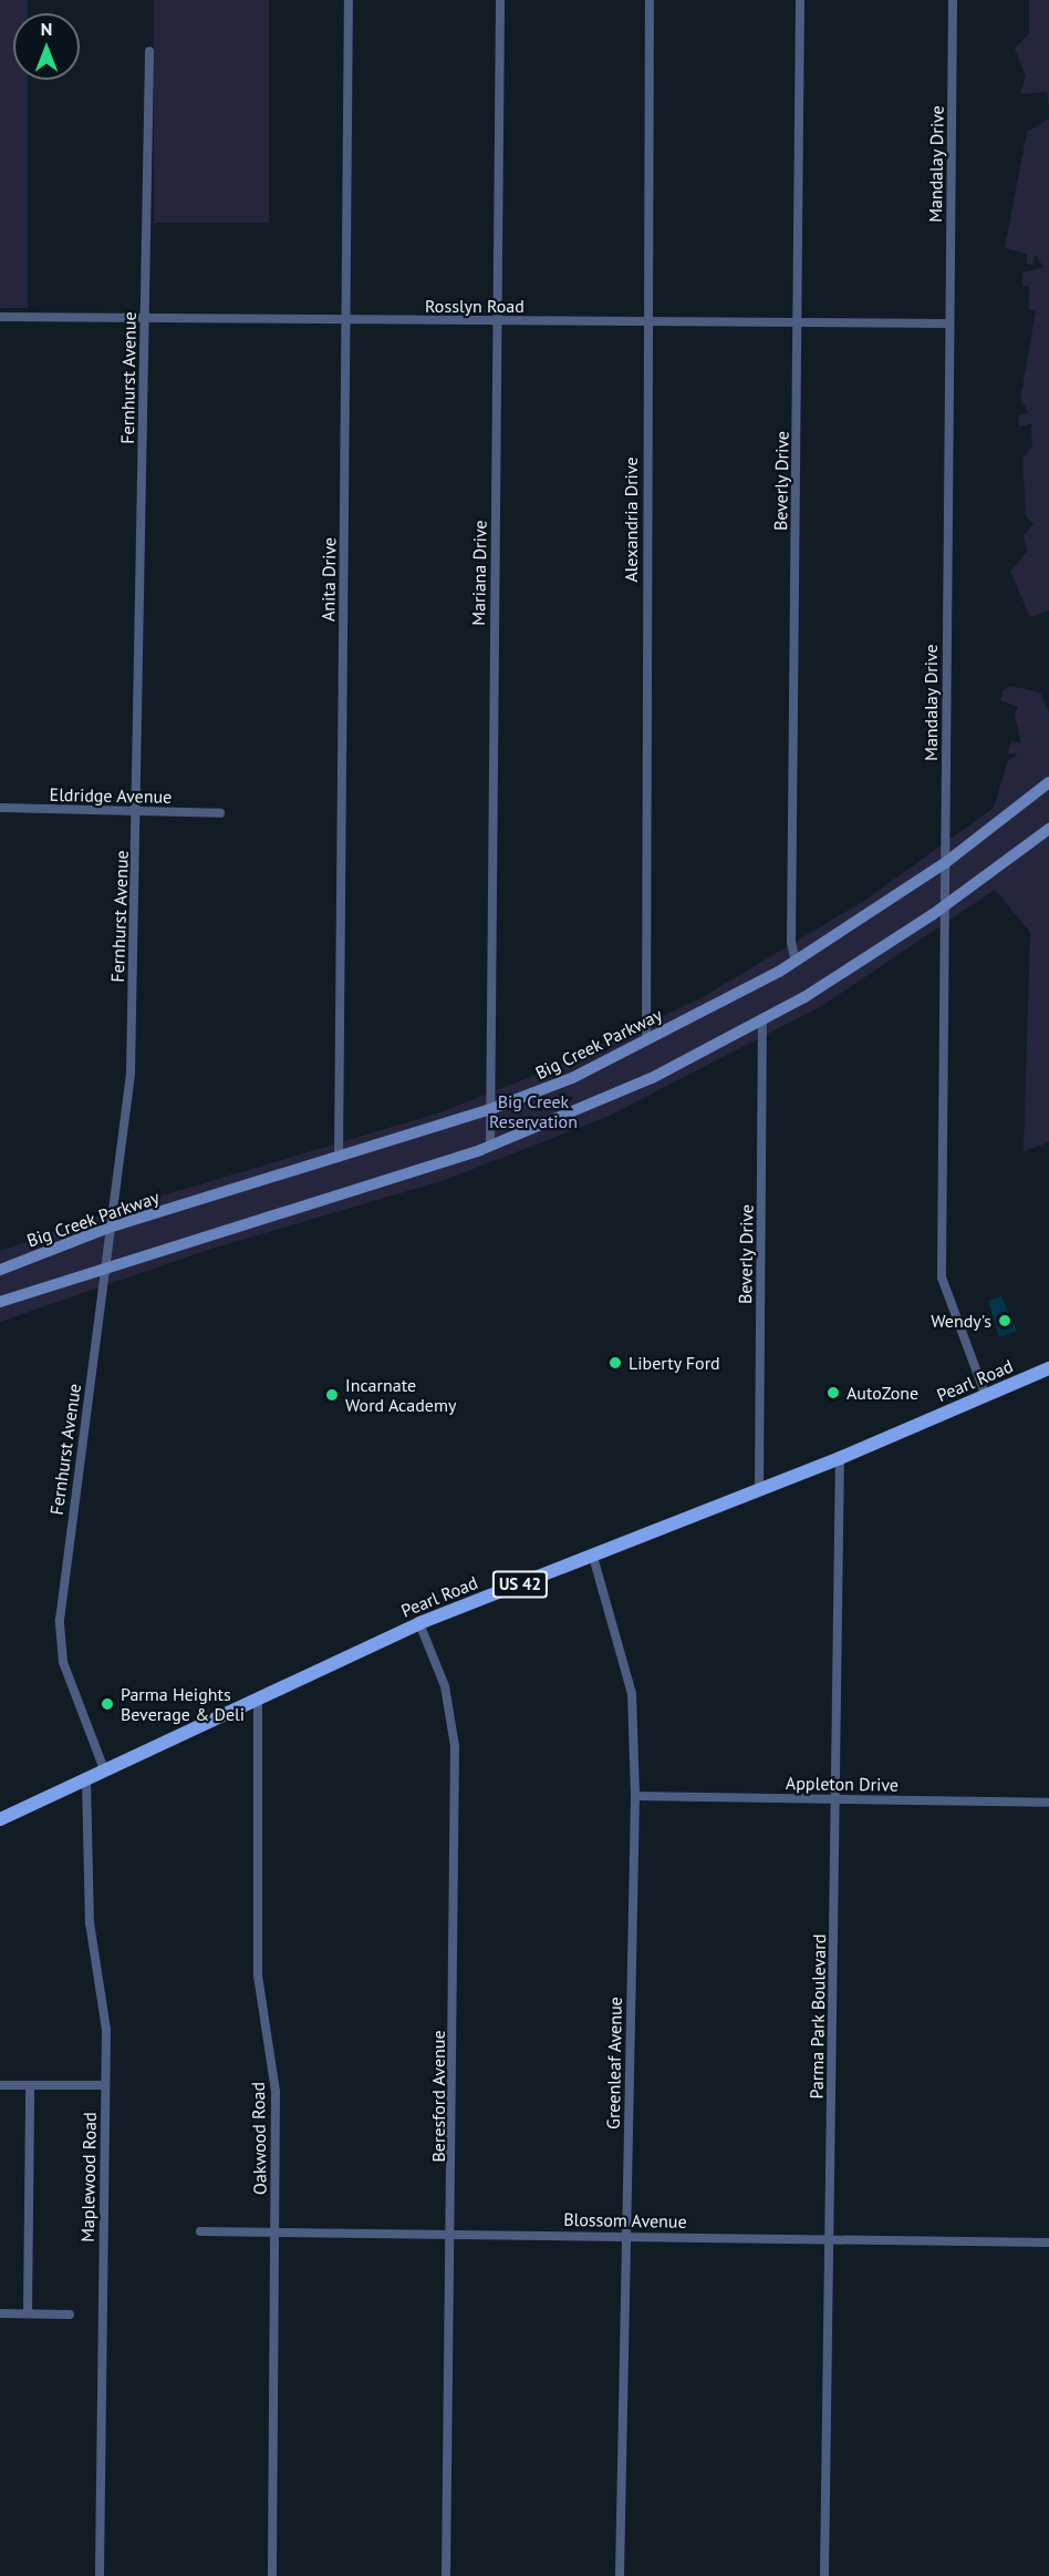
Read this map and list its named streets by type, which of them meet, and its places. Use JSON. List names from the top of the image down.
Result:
{
  "streets": {
    "main road": ["Pearl Road", "US 42"],
    "street": [
      "Mandalay Drive",
      "Rosslyn Road",
      "Fernhurst Avenue",
      "Beverly Drive",
      "Alexandria Drive",
      "Mariana Drive",
      "Anita Drive",
      "Eldridge Avenue",
      "Big Creek Parkway",
      "Appleton Drive",
      "Parma Park Boulevard",
      "Greenleaf Avenue",
      "Beresford Avenue",
      "Oakwood Road",
      "Maplewood Road",
      "Blossom Avenue"
    ]
  },
  "crossings": [
    ["Mandalay Drive", "Rosslyn Road"],
    ["Mandalay Drive", "Big Creek Parkway"],
    ["Mandalay Drive", "Pearl Road"],
    ["Rosslyn Road", "Fernhurst Avenue"],
    ["Rosslyn Road", "Beverly Drive"],
    ["Rosslyn Road", "Alexandria Drive"],
    ["Rosslyn Road", "Mariana Drive"],
    ["Rosslyn Road", "Anita Drive"],
    ["Fernhurst Avenue", "Eldridge Avenue"],
    ["Fernhurst Avenue", "Big Creek Parkway"],
    ["Fernhurst Avenue", "Pearl Road"],
    ["Beverly Drive", "Big Creek Parkway"],
    ["Beverly Drive", "Pearl Road"],
    ["Alexandria Drive", "Big Creek Parkway"],
    ["Mariana Drive", "Big Creek Parkway"],
    ["Anita Drive", "Big Creek Parkway"],
    ["Pearl Road", "Parma Park Boulevard"],
    ["Pearl Road", "Greenleaf Avenue"],
    ["Pearl Road", "Beresford Avenue"],
    ["Pearl Road", "Oakwood Road"],
    ["Pearl Road", "Maplewood Road"],
    ["Appleton Drive", "Parma Park Boulevard"],
    ["Appleton Drive", "Greenleaf Avenue"],
    ["Parma Park Boulevard", "Blossom Avenue"],
    ["Greenleaf Avenue", "Blossom Avenue"],
    ["Beresford Avenue", "Blossom Avenue"],
    ["Oakwood Road", "Blossom Avenue"]
  ],
  "parks": ["Big Creek Reservation"],
  "places": [
    "Wendy's",
    "Liberty Ford",
    "AutoZone",
    "Incarnate Word Academy",
    "Parma Heights Beverage & Deli"
  ],
  "north": "top"
}
